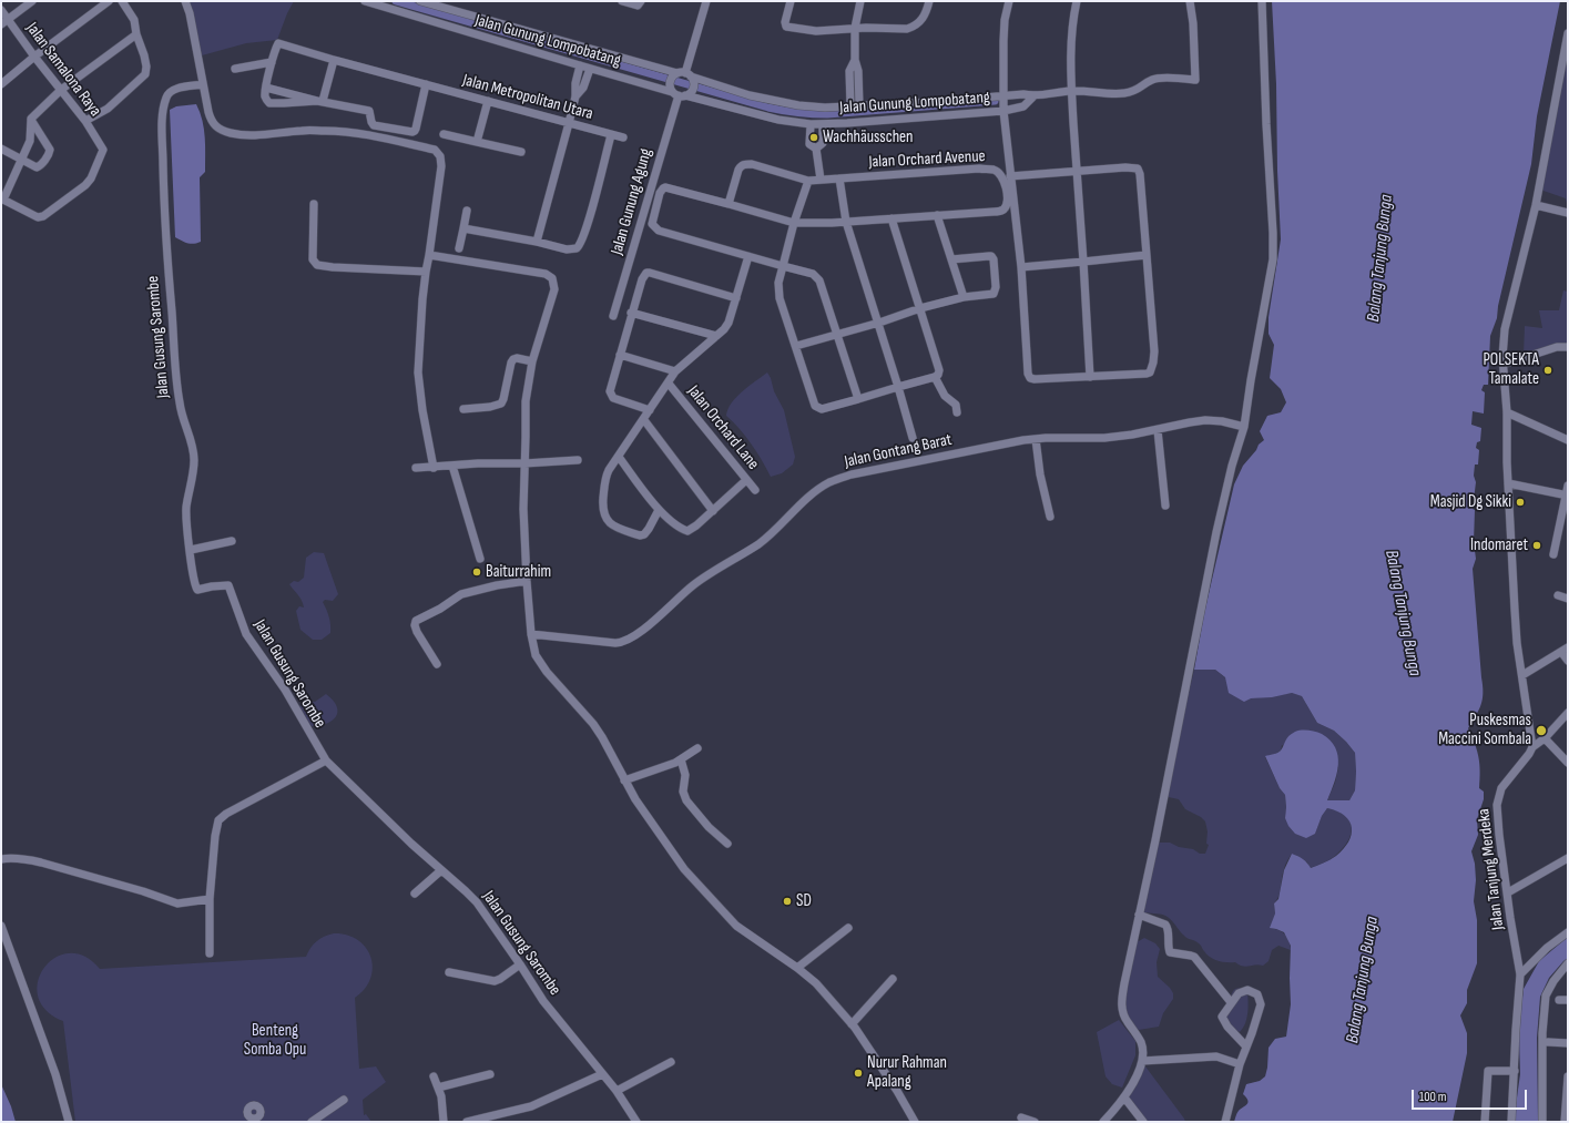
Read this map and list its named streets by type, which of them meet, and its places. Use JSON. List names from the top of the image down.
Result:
{
  "streets": {
    "street": [
      "Jalan Gunung Lompobatang",
      "Jalan Samalona Raya",
      "Jalan Metropolitan Utara",
      "Jalan Orchard Avenue",
      "Jalan Gunung Agung",
      "Jalan Gusung Sarombe",
      "Jalan Orchard Lane",
      "Jalan Gontang Barat",
      "Jalan Tanjung Merdeka"
    ]
  },
  "crossings": [
    ["Jalan Gunung Lompobatang", "Jalan Gunung Agung"]
  ],
  "water": ["Balang Tanjung Bunga"],
  "parks": ["Benteng Somba Opu"],
  "places": [
    "Wachhäusschen",
    "POLSEKTA Tamalate",
    "Masjid Dg Sikki",
    "Indomaret",
    "Baiturrahim",
    "Puskesmas Maccini Sombala",
    "SD",
    "Nurur Rahman Apalang"
  ],
  "scale_bar": "100 m"
}
